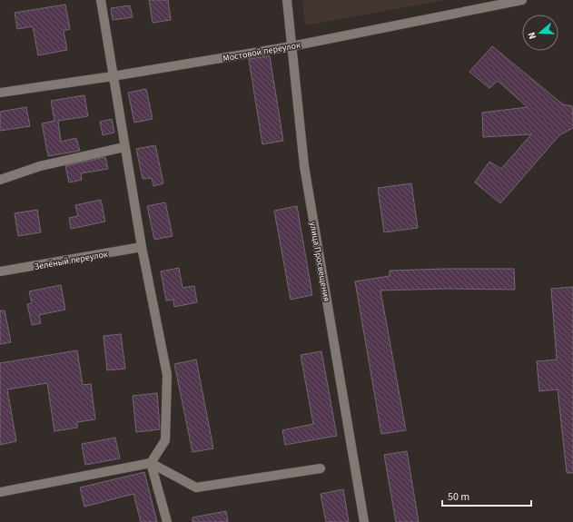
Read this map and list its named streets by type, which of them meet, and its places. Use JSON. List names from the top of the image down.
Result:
{
  "streets": {
    "street": ["Мостовой переулок", "Зелёный переулок", "улица Просвещения"]
  },
  "crossings": [
    ["Мостовой переулок", "улица Просвещения"]
  ],
  "scale_bar": "50 m",
  "north": "left"
}
